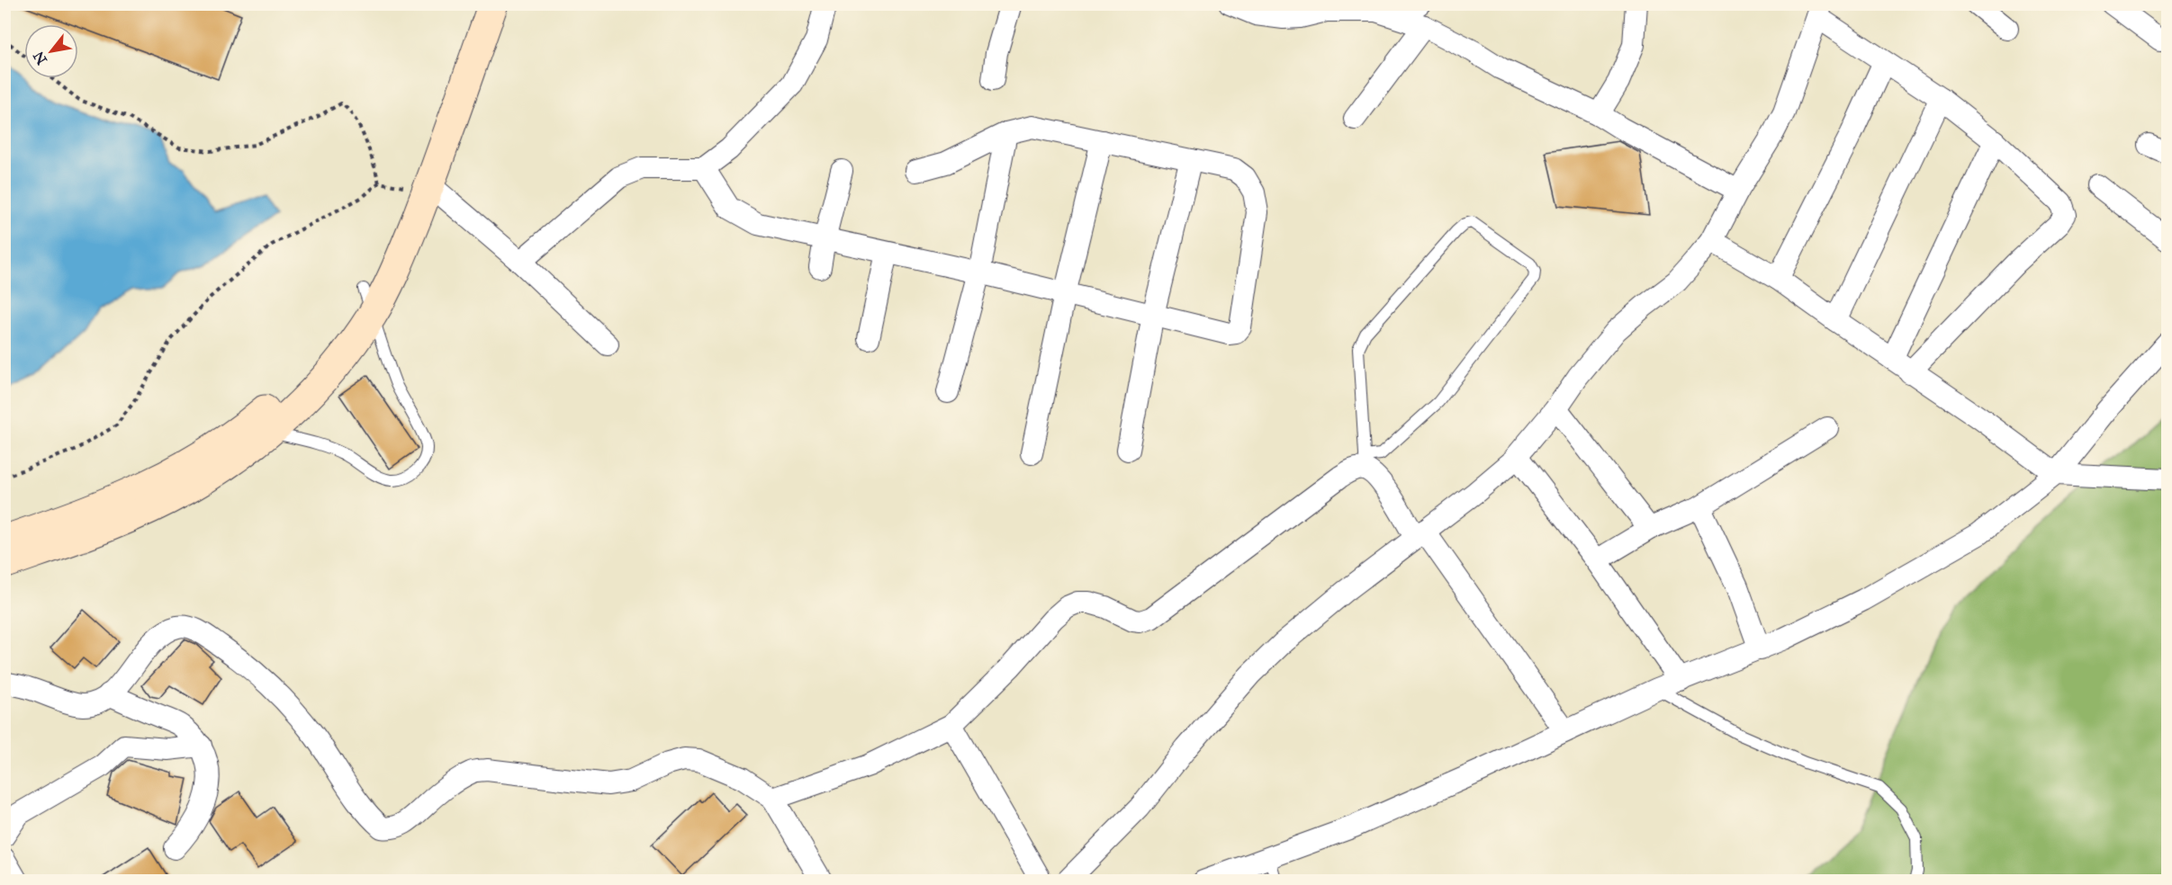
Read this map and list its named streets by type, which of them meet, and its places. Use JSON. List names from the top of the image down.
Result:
{
  "north": "bottom left"
}
